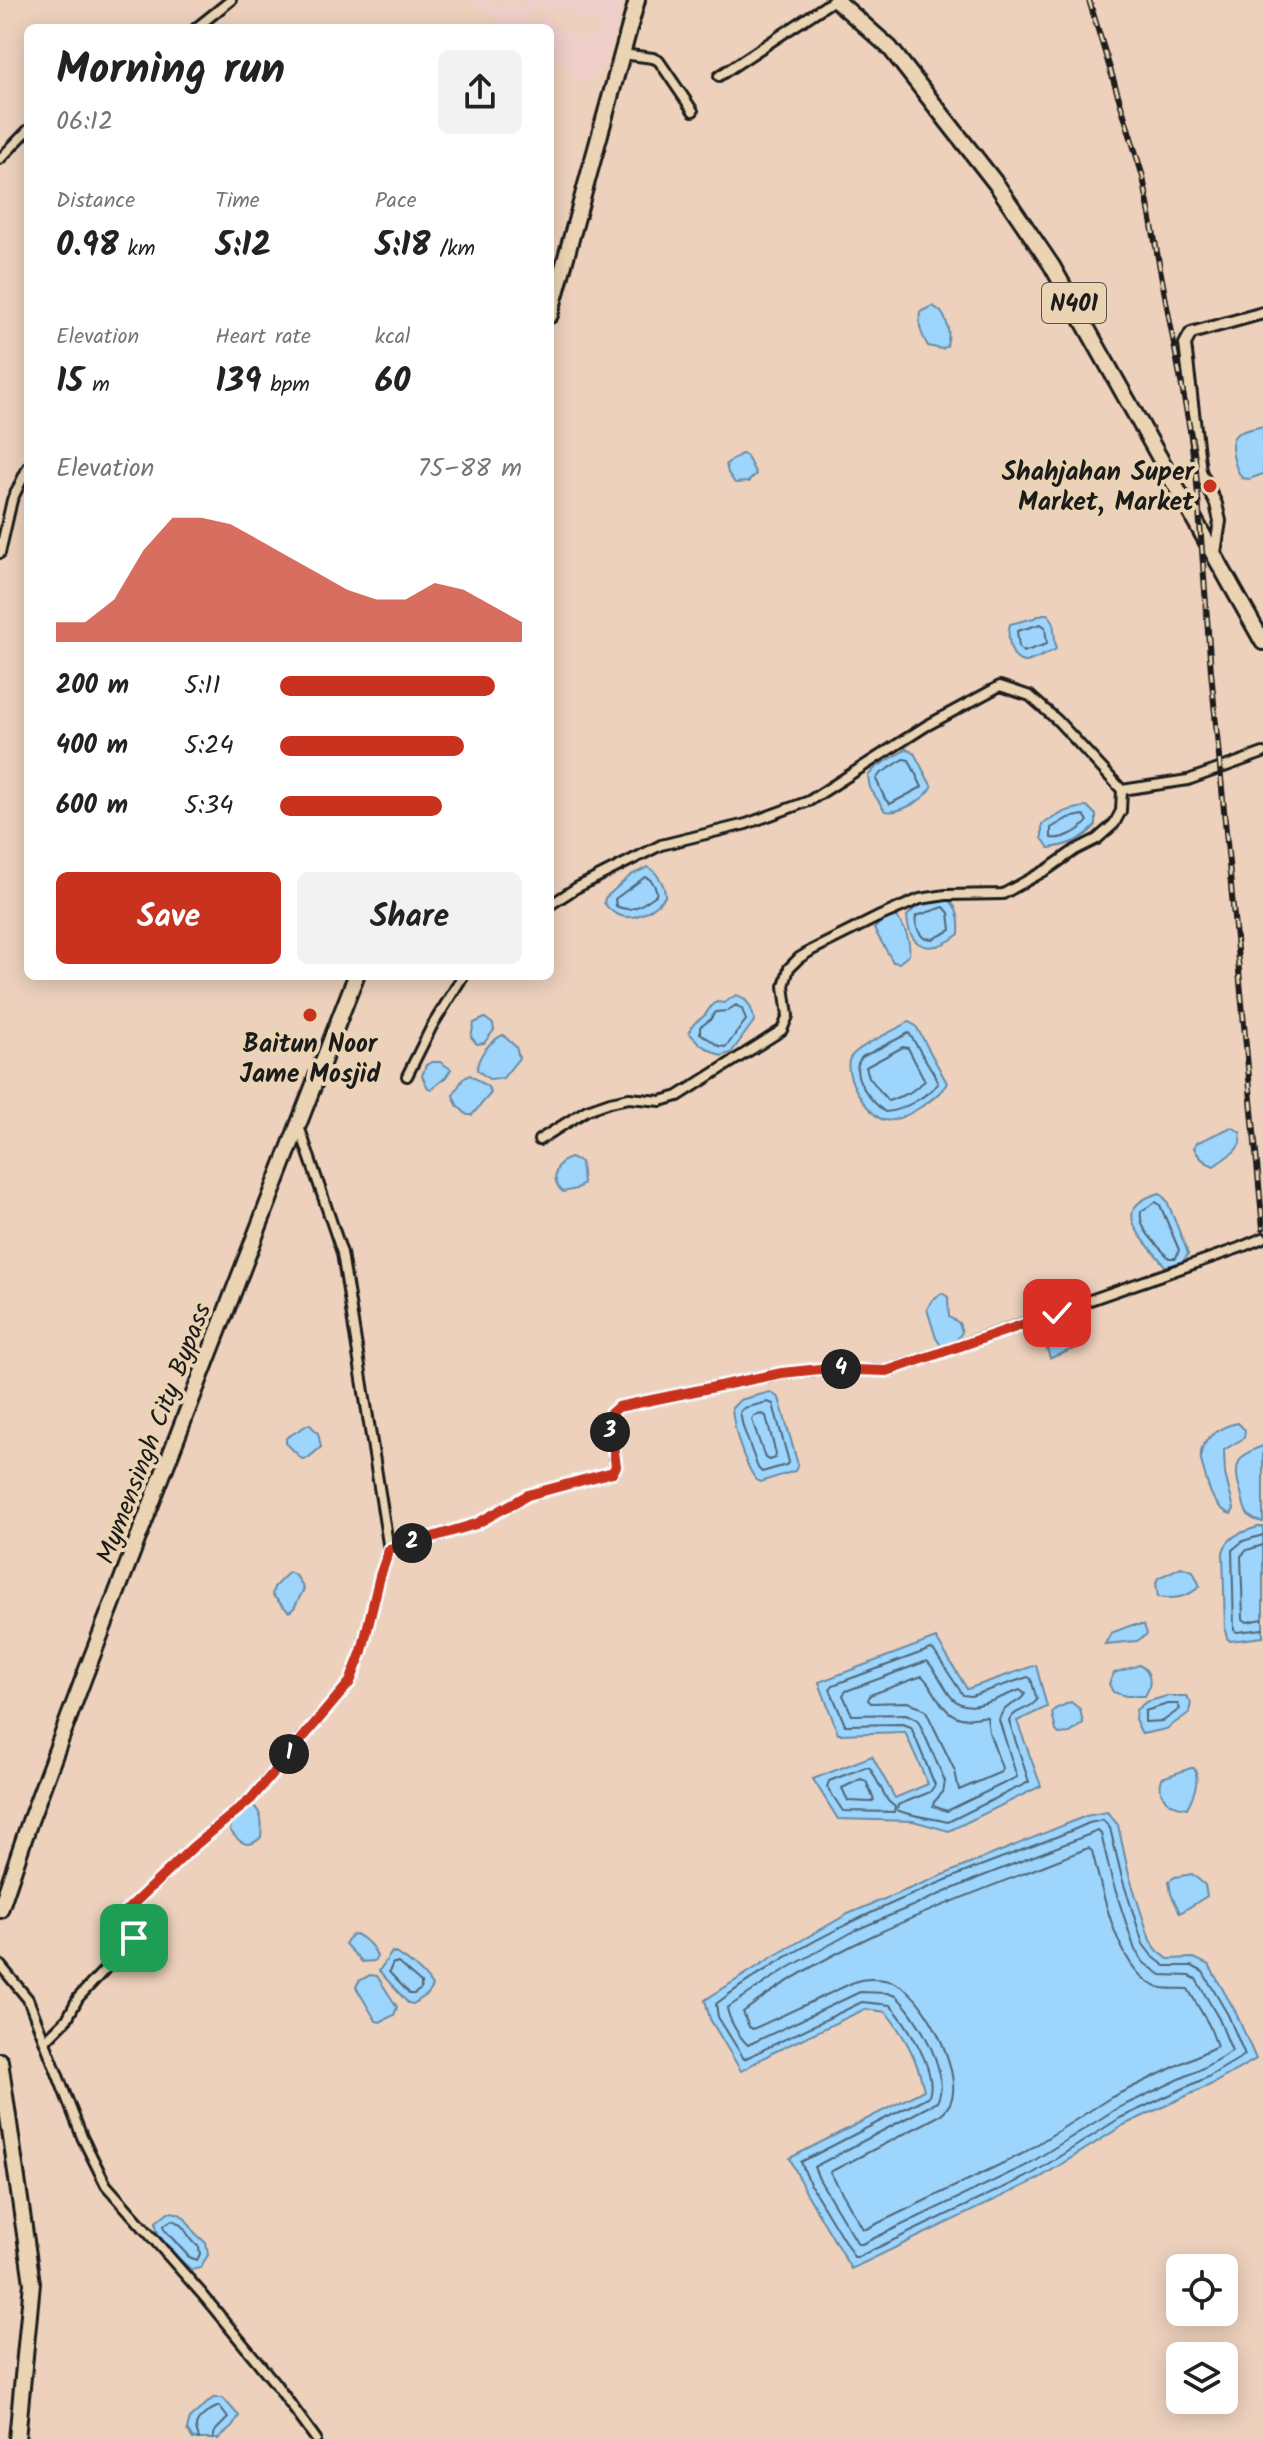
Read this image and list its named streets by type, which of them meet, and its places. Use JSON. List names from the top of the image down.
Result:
{
  "streets": {
    "highway": ["N401", "Mymensingh City Bypass"]
  },
  "places": ["Shahjahan Super Market, Market", "Baitun Noor Jame Mosjid"],
  "page": {
    "heading": ["Morning run", "06:12"],
    "stats": [
      ["Distance", "0.98 km"],
      ["Time", "5:12"],
      ["Pace", "5:18 /km"],
      ["Elevation", "15 m"],
      ["Heart rate", "139 bpm"],
      ["kcal", "60"]
    ],
    "chart": ["Elevation", "75–88 m"],
    "list": [
      {
        "name": "200 m",
        "note": "5:11"
      },
      {
        "name": "400 m",
        "note": "5:24"
      },
      {
        "name": "600 m",
        "note": "5:34"
      }
    ],
    "buttons": ["Save", "Share"],
    "pins": [
      "4",
      "3",
      "2",
      "1"
    ]
  }
}
